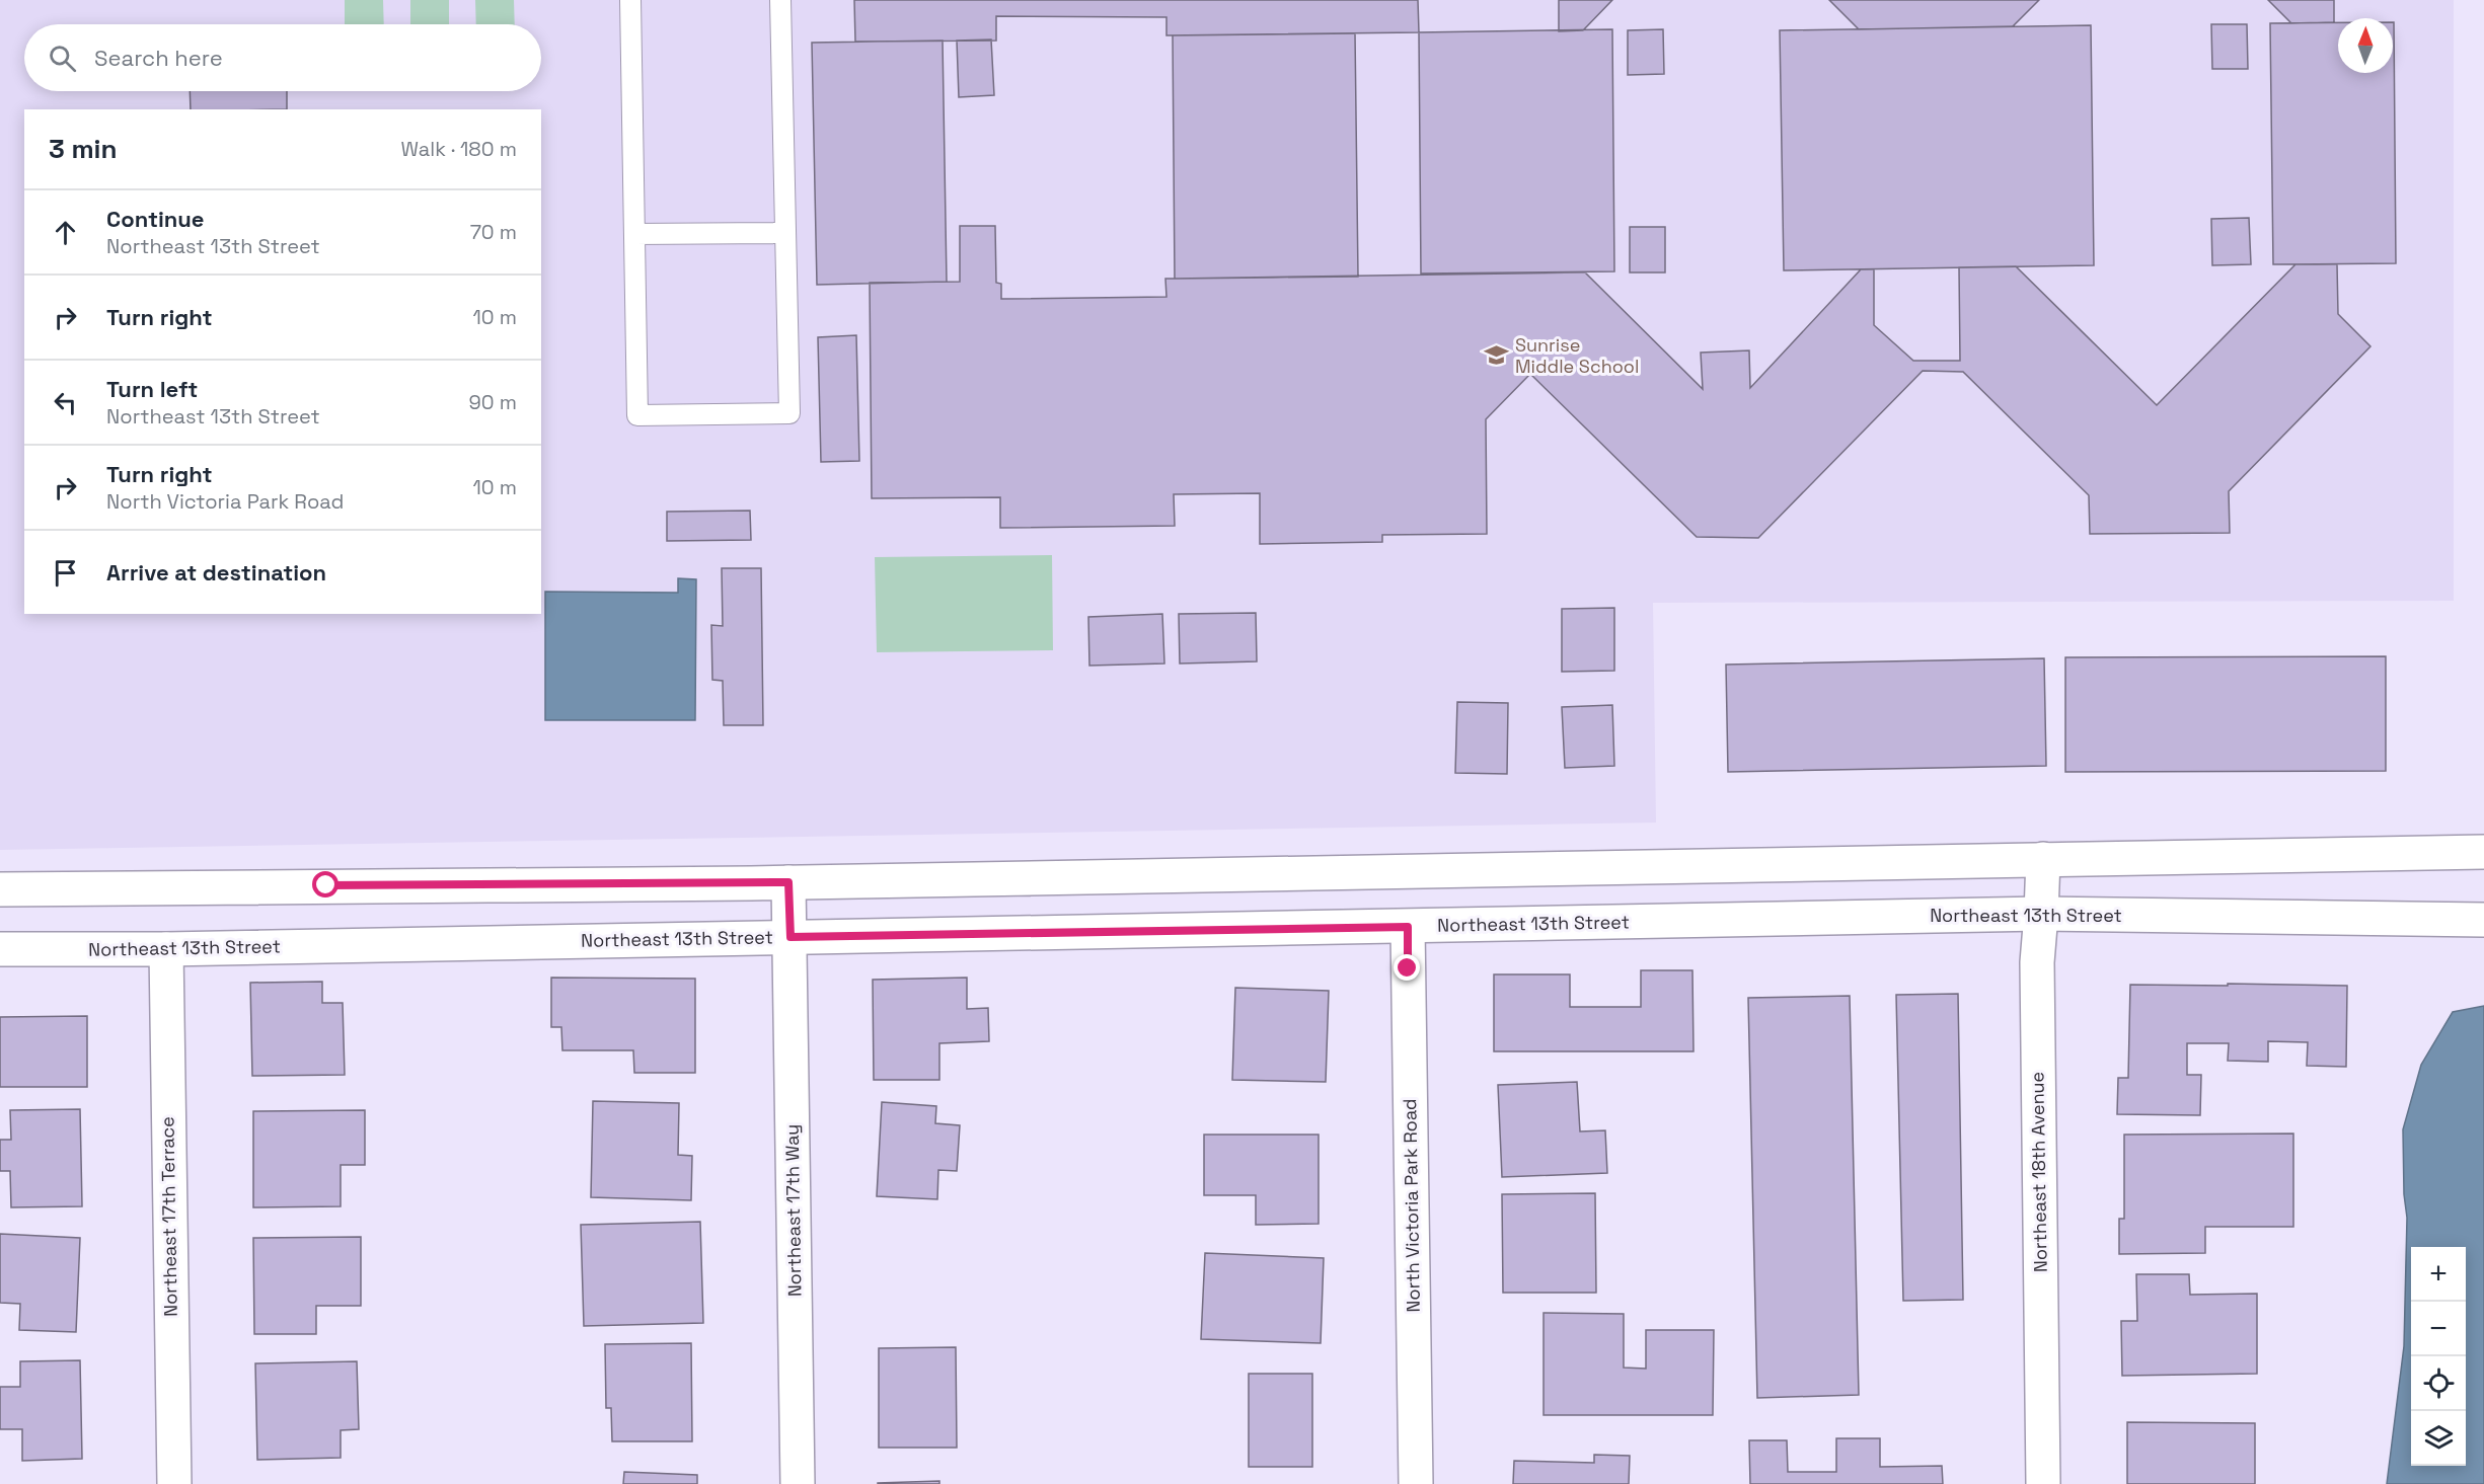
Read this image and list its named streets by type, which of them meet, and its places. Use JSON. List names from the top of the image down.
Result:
{
  "streets": {
    "street": [
      "Northeast 13th Street",
      "Northeast 18th Avenue",
      "North Victoria Park Road",
      "Northeast 17th Way",
      "Northeast 17th Terrace"
    ]
  },
  "crossings": [
    ["Northeast 13th Street", "Northeast 18th Avenue"],
    ["Northeast 13th Street", "North Victoria Park Road"],
    ["Northeast 13th Street", "Northeast 17th Way"],
    ["Northeast 13th Street", "Northeast 17th Terrace"]
  ],
  "places": {
    "school or university": ["Sunrise Middle School"]
  },
  "north": "top",
  "page": {
    "search": "Search here",
    "heading": ["3 min", "Walk · 180 m"],
    "list": [
      ["Continue", "Northeast 13th Street", "70 m"],
      ["Turn right", "10 m"],
      ["Turn left", "Northeast 13th Street", "90 m"],
      ["Turn right", "North Victoria Park Road", "10 m"],
      "Arrive at destination"
    ],
    "map_buttons": ["+", "−"]
  }
}
